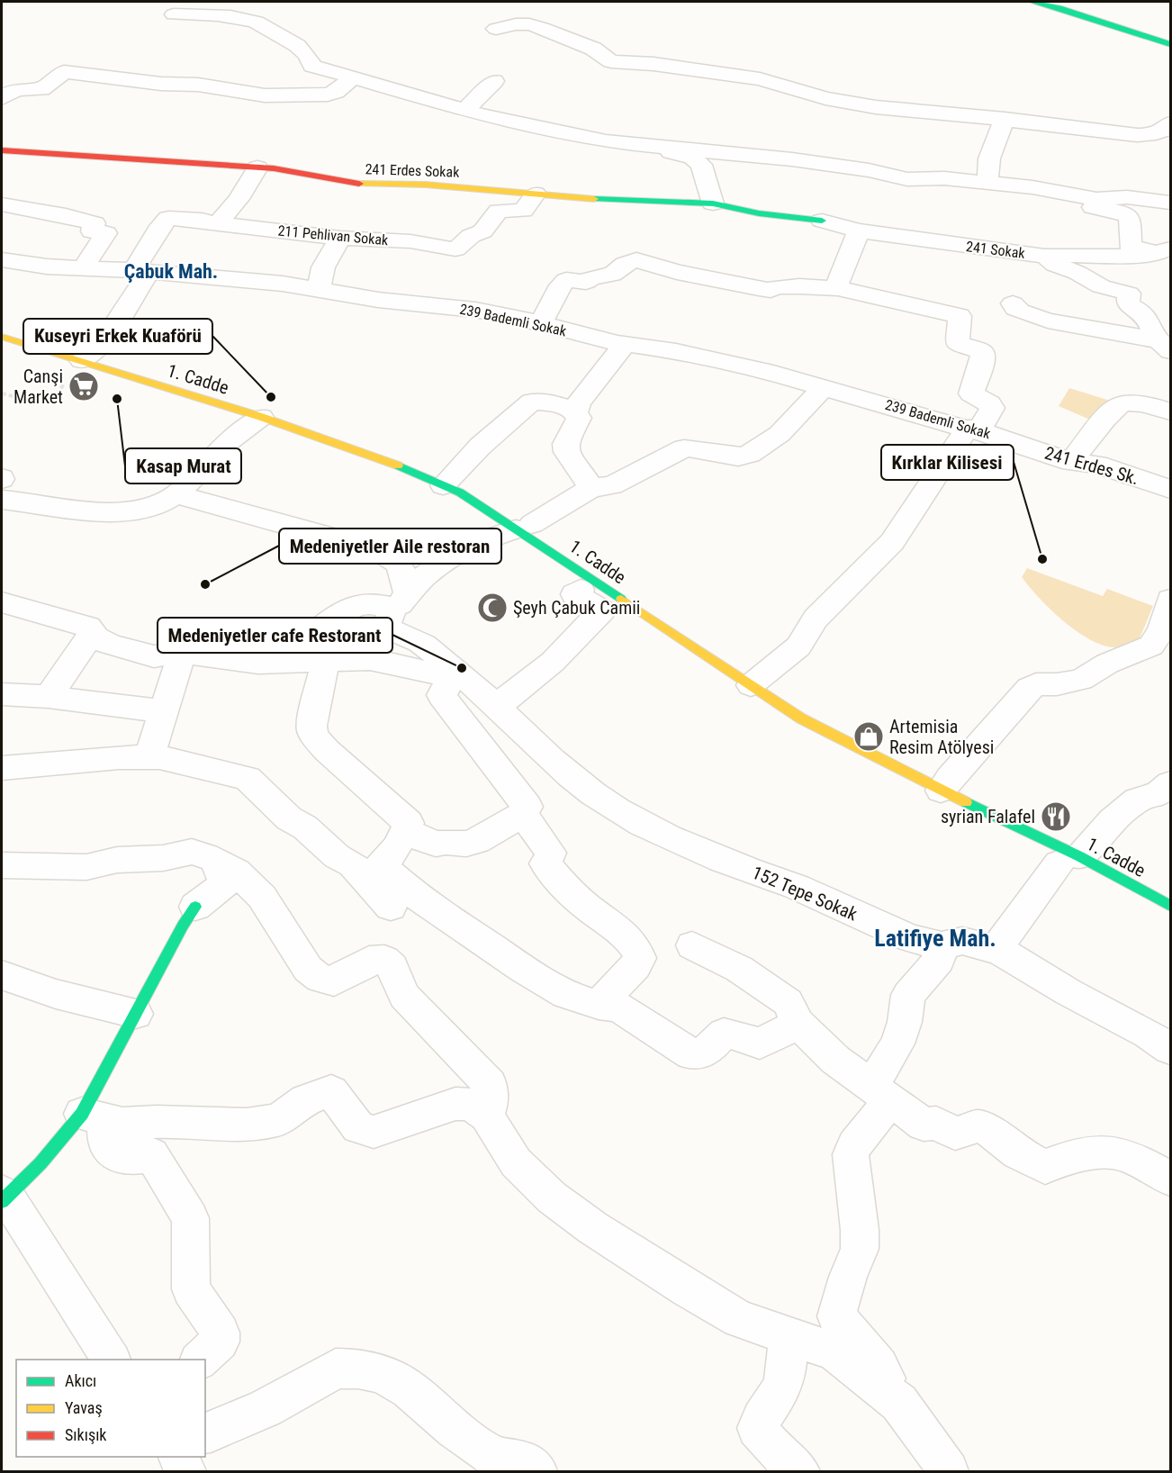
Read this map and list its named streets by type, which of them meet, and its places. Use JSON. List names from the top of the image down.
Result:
{
  "streets": {
    "street": [
      "241 Erdes Sokak",
      "211 Pehlivan Sokak",
      "241 Sokak",
      "239 Bademli Sokak",
      "1. Cadde",
      "241 Erdes Sk.",
      "152 Tepe Sokak"
    ]
  },
  "crossings": [
    ["241 Erdes Sokak", "211 Pehlivan Sokak"],
    ["241 Erdes Sokak", "241 Sokak"],
    ["211 Pehlivan Sokak", "239 Bademli Sokak"],
    ["239 Bademli Sokak", "241 Erdes Sk."]
  ],
  "districts": ["Çabuk Mah.", "Latifiye Mah."],
  "places": {
    "supermarket": ["Canşi Market"],
    "other": [
      "Kuseyri Erkek Kuaförü",
      "Kasap Murat",
      "Kırklar Kilisesi",
      "Medeniyetler Aile restoran",
      "Medeniyetler cafe Restorant"
    ],
    "mosque": ["Şeyh Çabuk Camii"],
    "shop": ["Artemisia Resim Atölyesi"],
    "restaurant": ["syrian Falafel"]
  },
  "legend": ["Akıcı", "Yavaş", "Sıkışık"]
}
